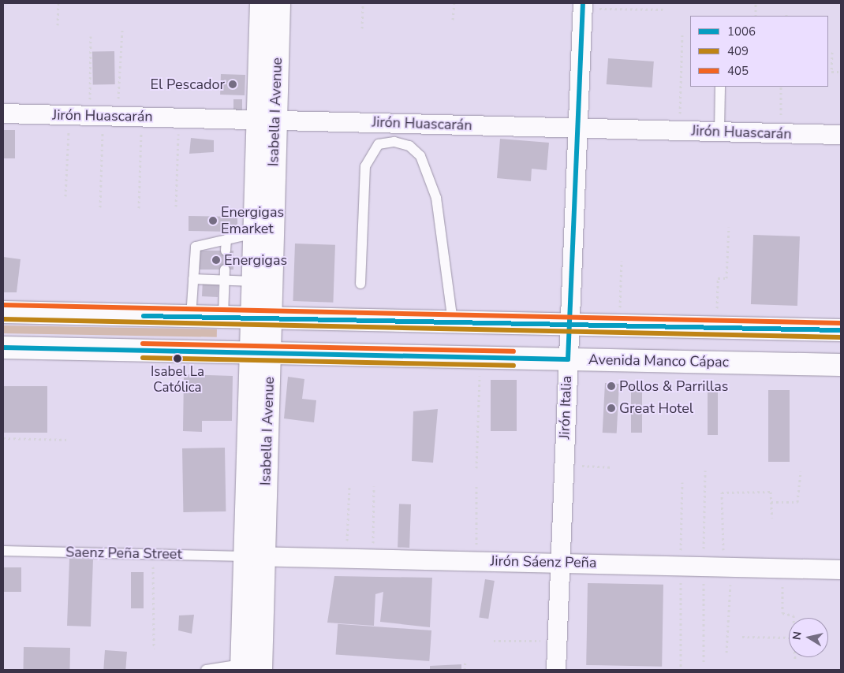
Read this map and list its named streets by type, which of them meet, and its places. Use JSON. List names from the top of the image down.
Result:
{
  "streets": {
    "main road": ["Isabella I Avenue", "Avenida Manco Cápac"],
    "street": ["Jirón Huascarán", "Jirón Italia", "Jirón Sáenz Peña"],
    "lane": ["Saenz Peña Street"]
  },
  "crossings": [
    ["Isabella I Avenue", "Jirón Huascarán"],
    ["Isabella I Avenue", "Avenida Manco Cápac"],
    ["Isabella I Avenue", "Saenz Peña Street"],
    ["Isabella I Avenue", "Jirón Sáenz Peña"],
    ["Jirón Huascarán", "Jirón Italia"],
    ["Avenida Manco Cápac", "Jirón Italia"],
    ["Jirón Italia", "Jirón Sáenz Peña"],
    ["Saenz Peña Street", "Jirón Sáenz Peña"]
  ],
  "places": [
    "El Pescador",
    "Energigas Emarket",
    "Energigas",
    "Isabel La Católica",
    "Pollos & Parrillas",
    "Great Hotel"
  ],
  "lines": ["transit line 1006", "transit line 405", "transit line 409"],
  "legend": ["1006", "409", "405"],
  "north": "left"
}
